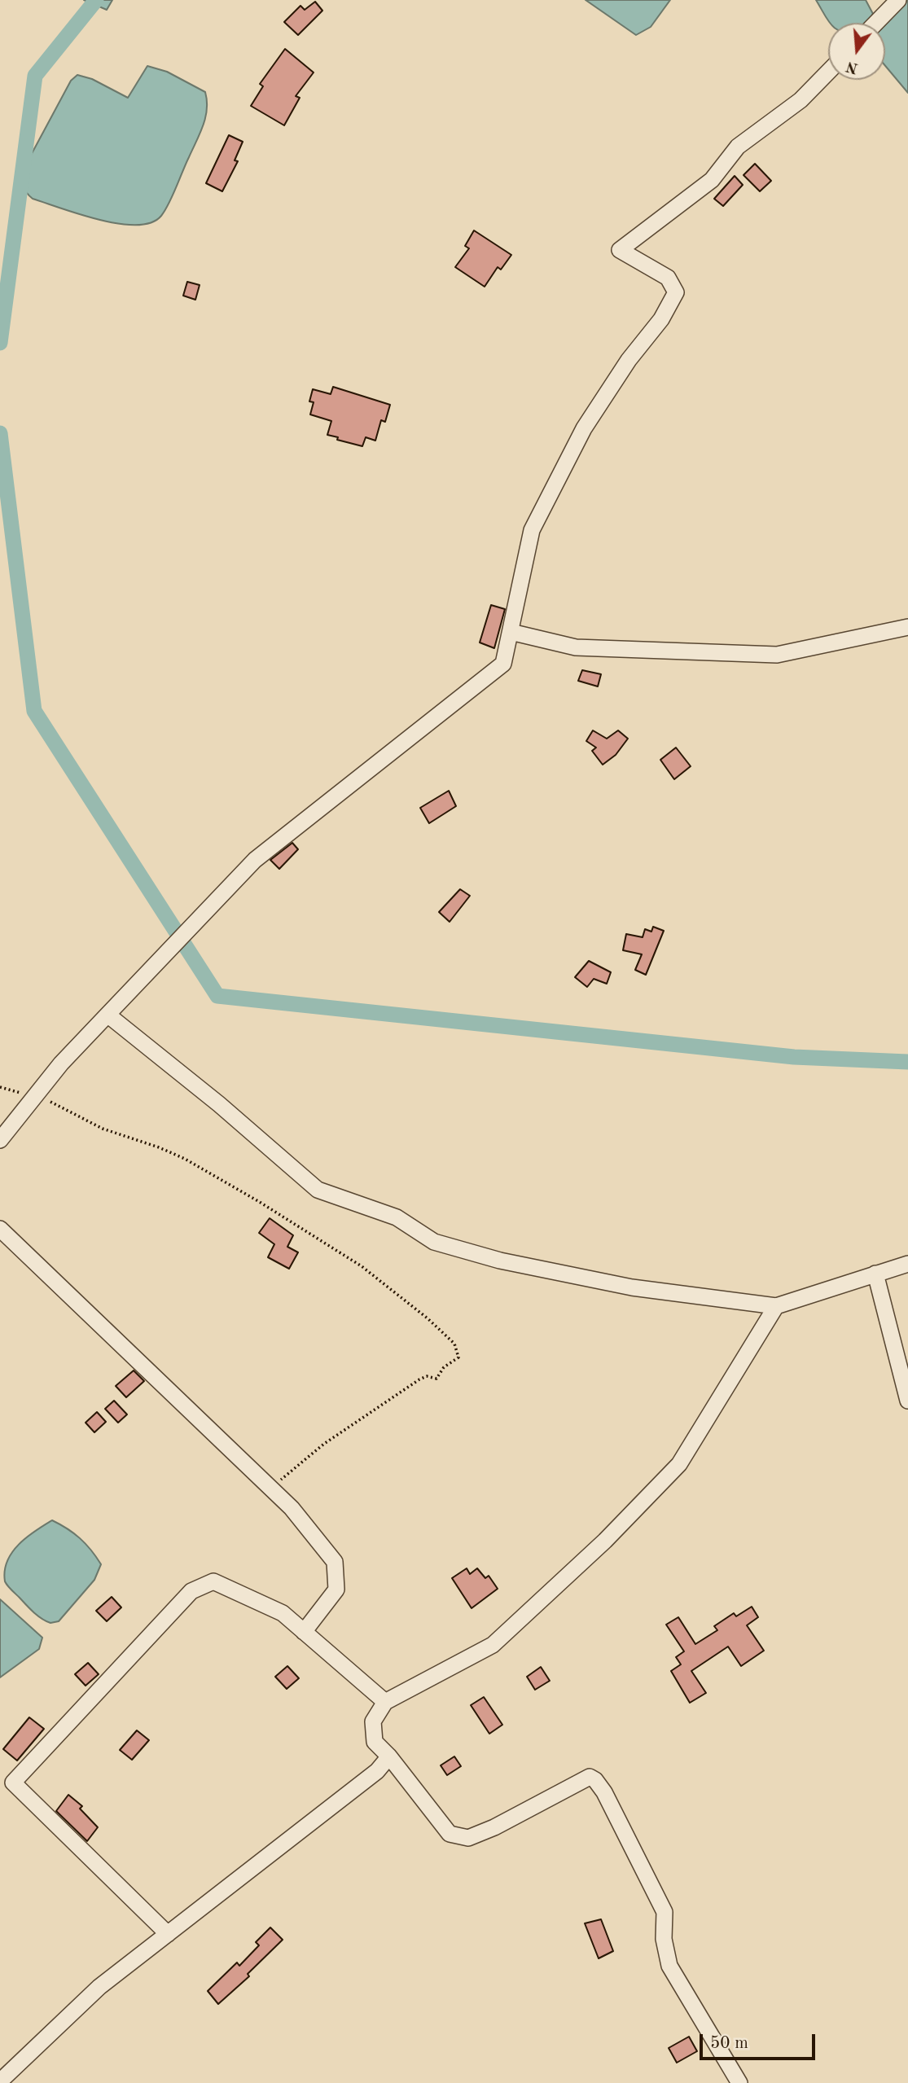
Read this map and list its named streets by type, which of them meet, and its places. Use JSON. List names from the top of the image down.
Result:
{
  "scale_bar": "50 m",
  "north": "bottom"
}
